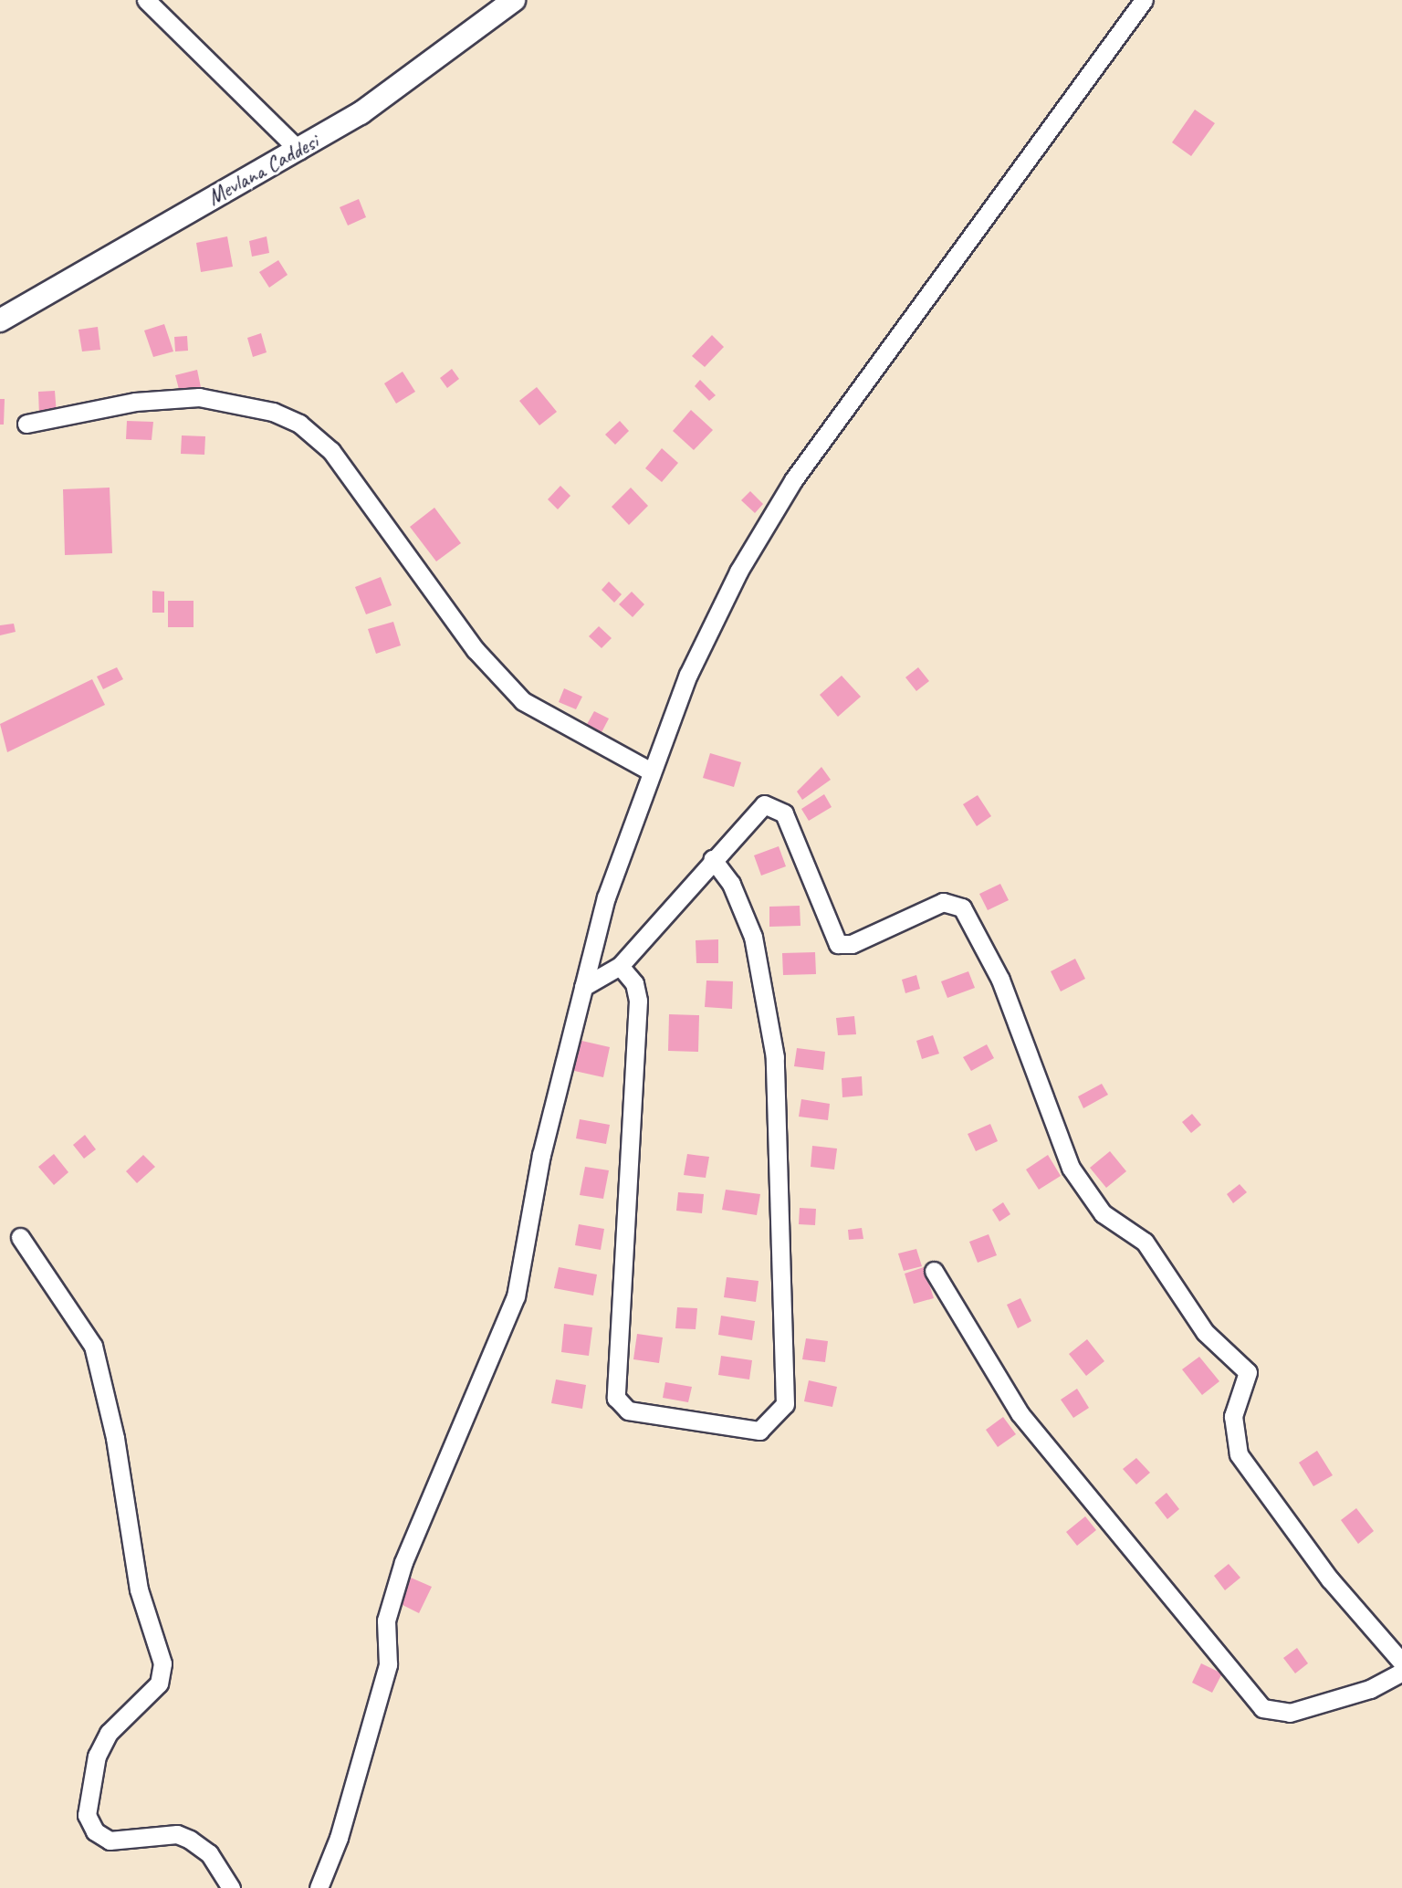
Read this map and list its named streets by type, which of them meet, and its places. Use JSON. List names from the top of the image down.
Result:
{
  "streets": {
    "street": ["Mevlana Caddesi"]
  }
}
